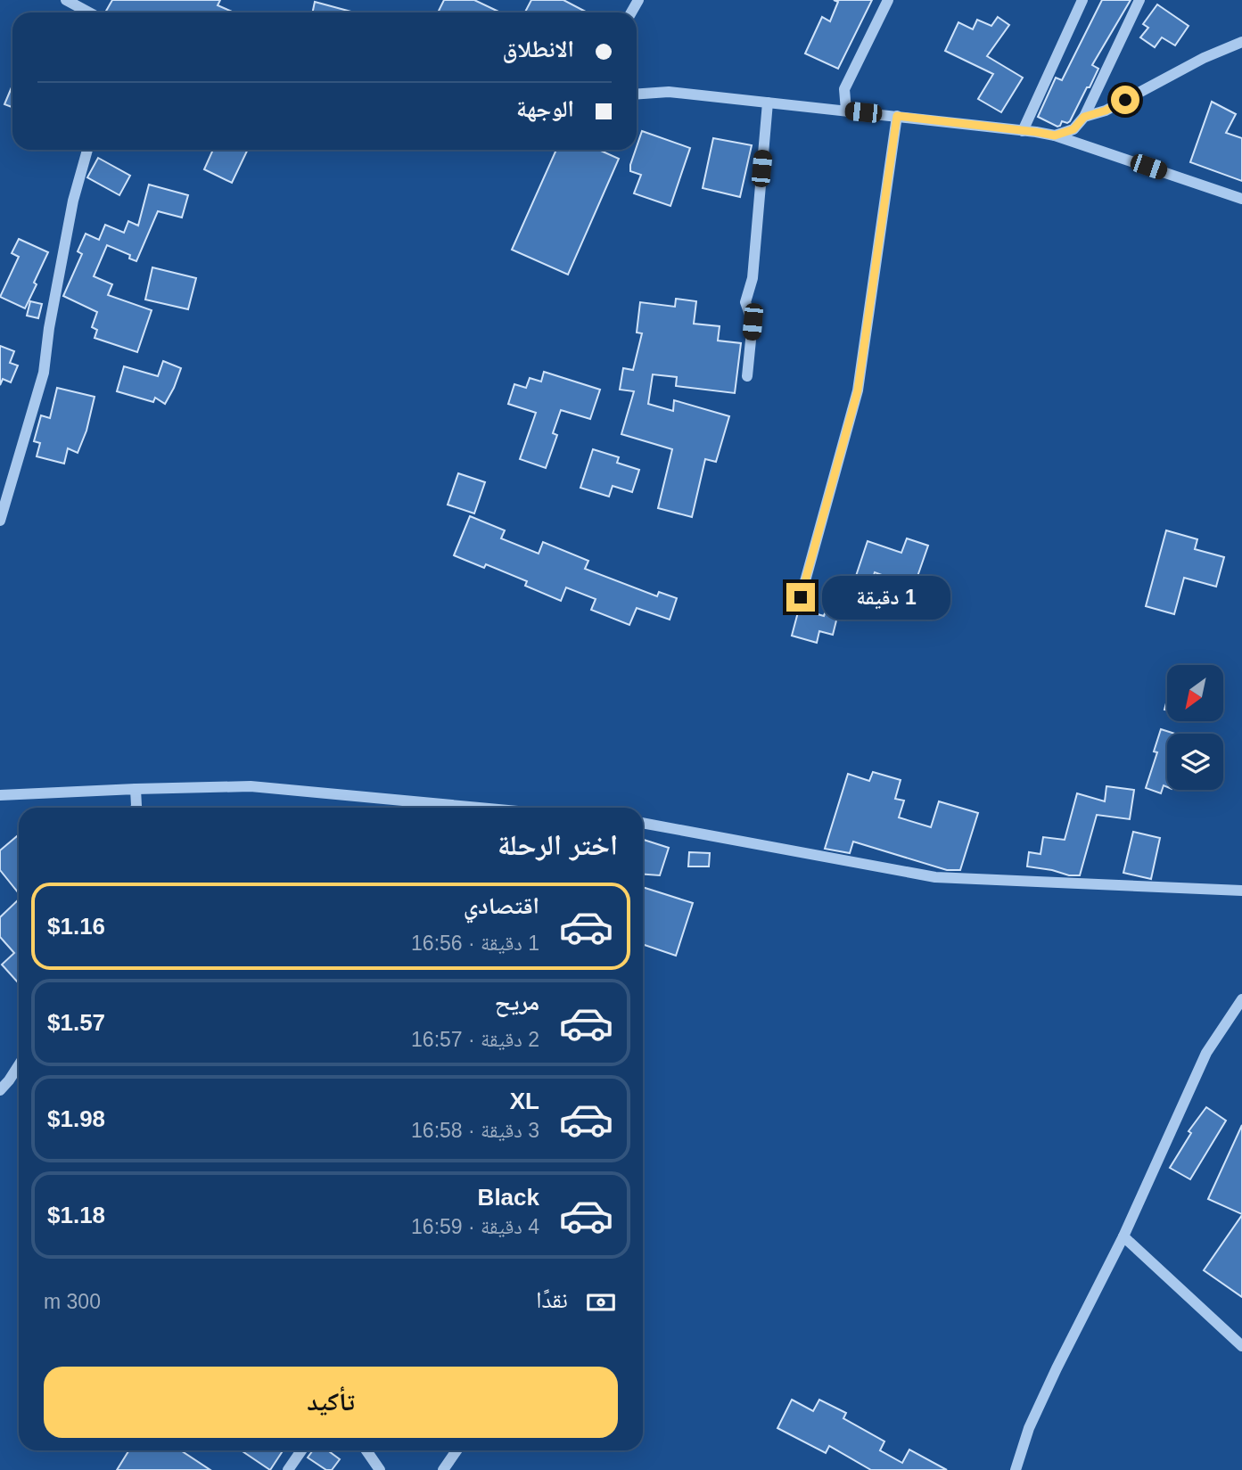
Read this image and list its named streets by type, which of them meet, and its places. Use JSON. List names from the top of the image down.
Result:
{
  "north": "bottom left",
  "page": {
    "banner": ["الانطلاق", "الوجهة"],
    "bubble": "1 دقيقة",
    "heading": "اختر الرحلة",
    "list": [
      {
        "name": "اقتصادي",
        "note": "1 دقيقة · 16:56",
        "value": "$1.16"
      },
      {
        "name": "مريح",
        "note": "2 دقيقة · 16:57",
        "value": "$1.57"
      },
      {
        "name": "XL",
        "note": "3 دقيقة · 16:58",
        "value": "$1.98"
      },
      {
        "name": "Black",
        "note": "4 دقيقة · 16:59",
        "value": "$1.18"
      }
    ],
    "pay": ["نقدًا", "300 m"],
    "buttons": "تأكيد"
  }
}
